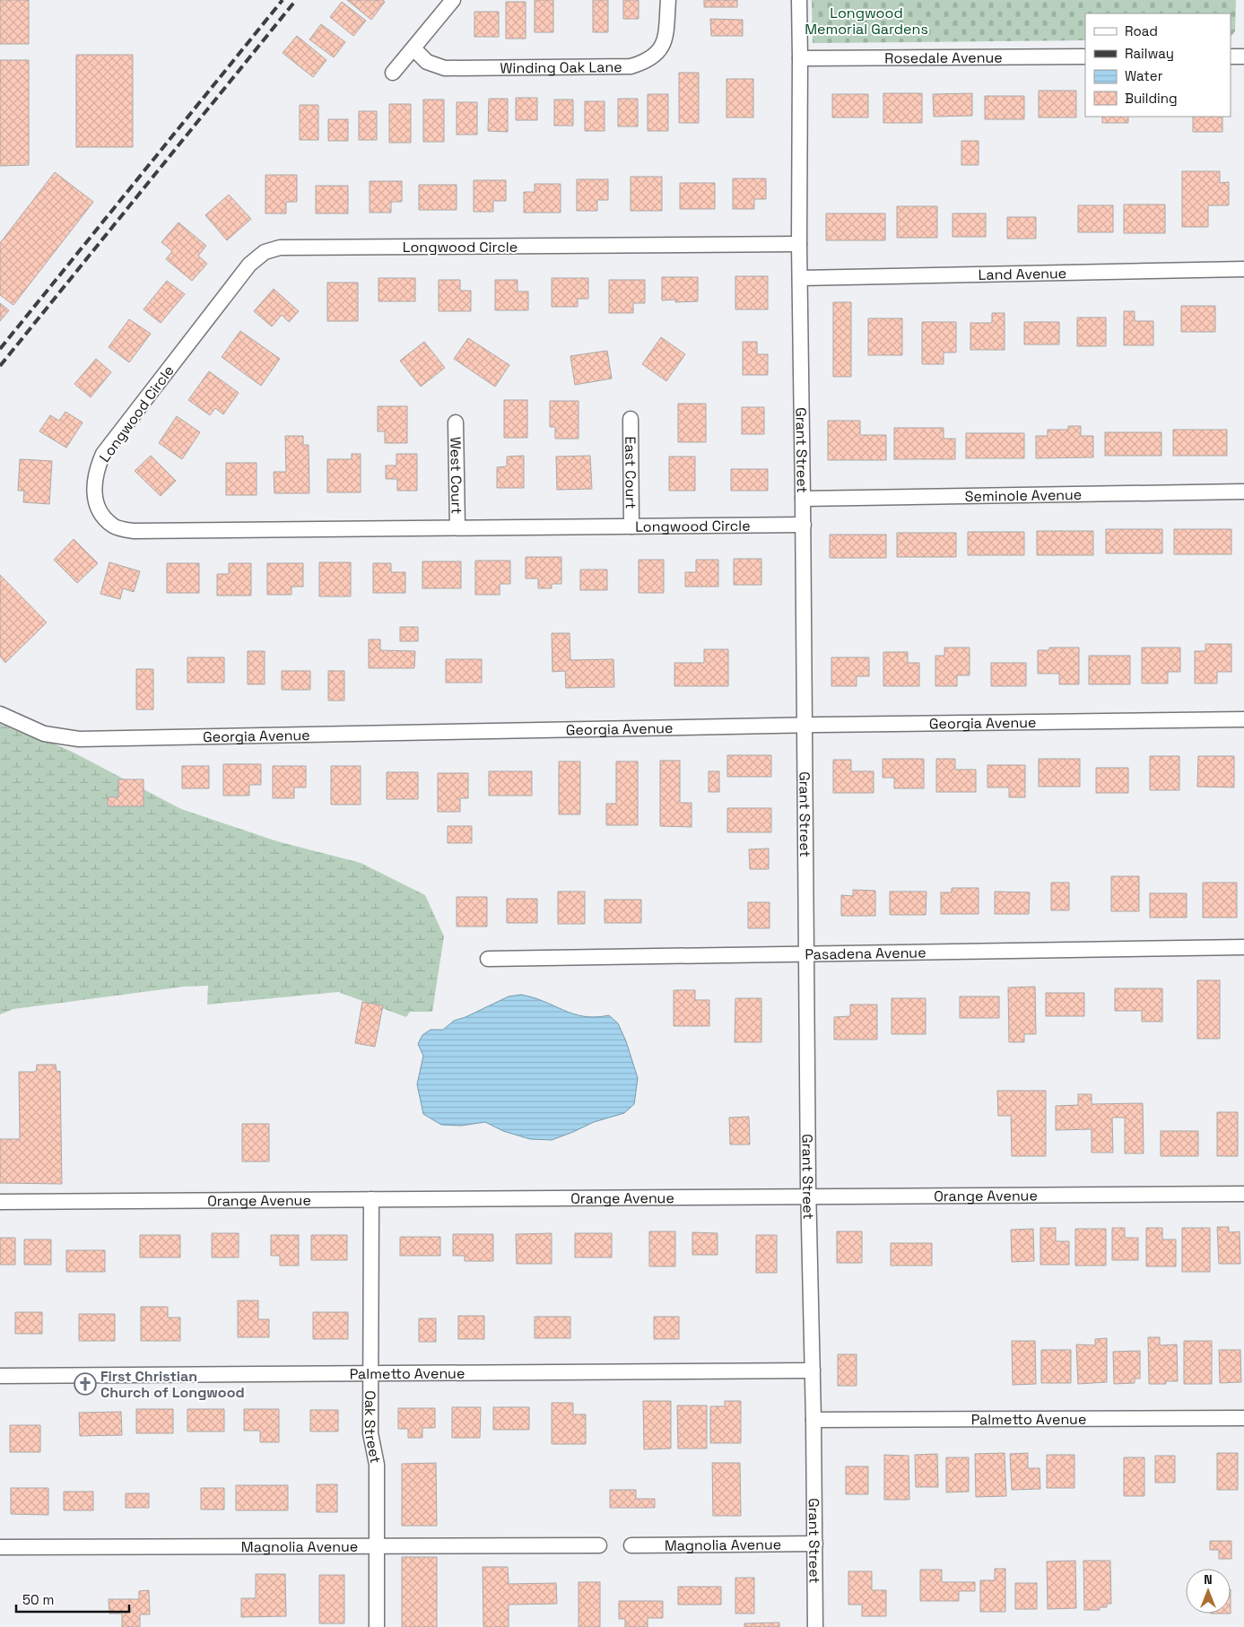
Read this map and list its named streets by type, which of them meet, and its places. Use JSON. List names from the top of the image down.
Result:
{
  "streets": {
    "street": [
      "Rosedale Avenue",
      "Winding Oak Lane",
      "Longwood Circle",
      "Land Avenue",
      "Grant Street",
      "East Court",
      "West Court",
      "Seminole Avenue",
      "Georgia Avenue",
      "Pasadena Avenue",
      "Orange Avenue",
      "Palmetto Avenue",
      "Oak Street",
      "Magnolia Avenue"
    ]
  },
  "crossings": [
    ["Rosedale Avenue", "Grant Street"],
    ["Longwood Circle", "Grant Street"],
    ["Longwood Circle", "East Court"],
    ["Longwood Circle", "West Court"],
    ["Land Avenue", "Grant Street"],
    ["Grant Street", "Seminole Avenue"],
    ["Grant Street", "Georgia Avenue"],
    ["Grant Street", "Pasadena Avenue"],
    ["Grant Street", "Orange Avenue"],
    ["Grant Street", "Palmetto Avenue"],
    ["Grant Street", "Magnolia Avenue"],
    ["Orange Avenue", "Oak Street"],
    ["Palmetto Avenue", "Oak Street"],
    ["Oak Street", "Magnolia Avenue"]
  ],
  "parks": ["Longwood Memorial Gardens"],
  "places": {
    "church": ["First Christian Church of Longwood"]
  },
  "legend": [
    "Road",
    "Railway",
    "Water",
    "Building"
  ],
  "scale_bar": "50 m",
  "north": "top"
}
